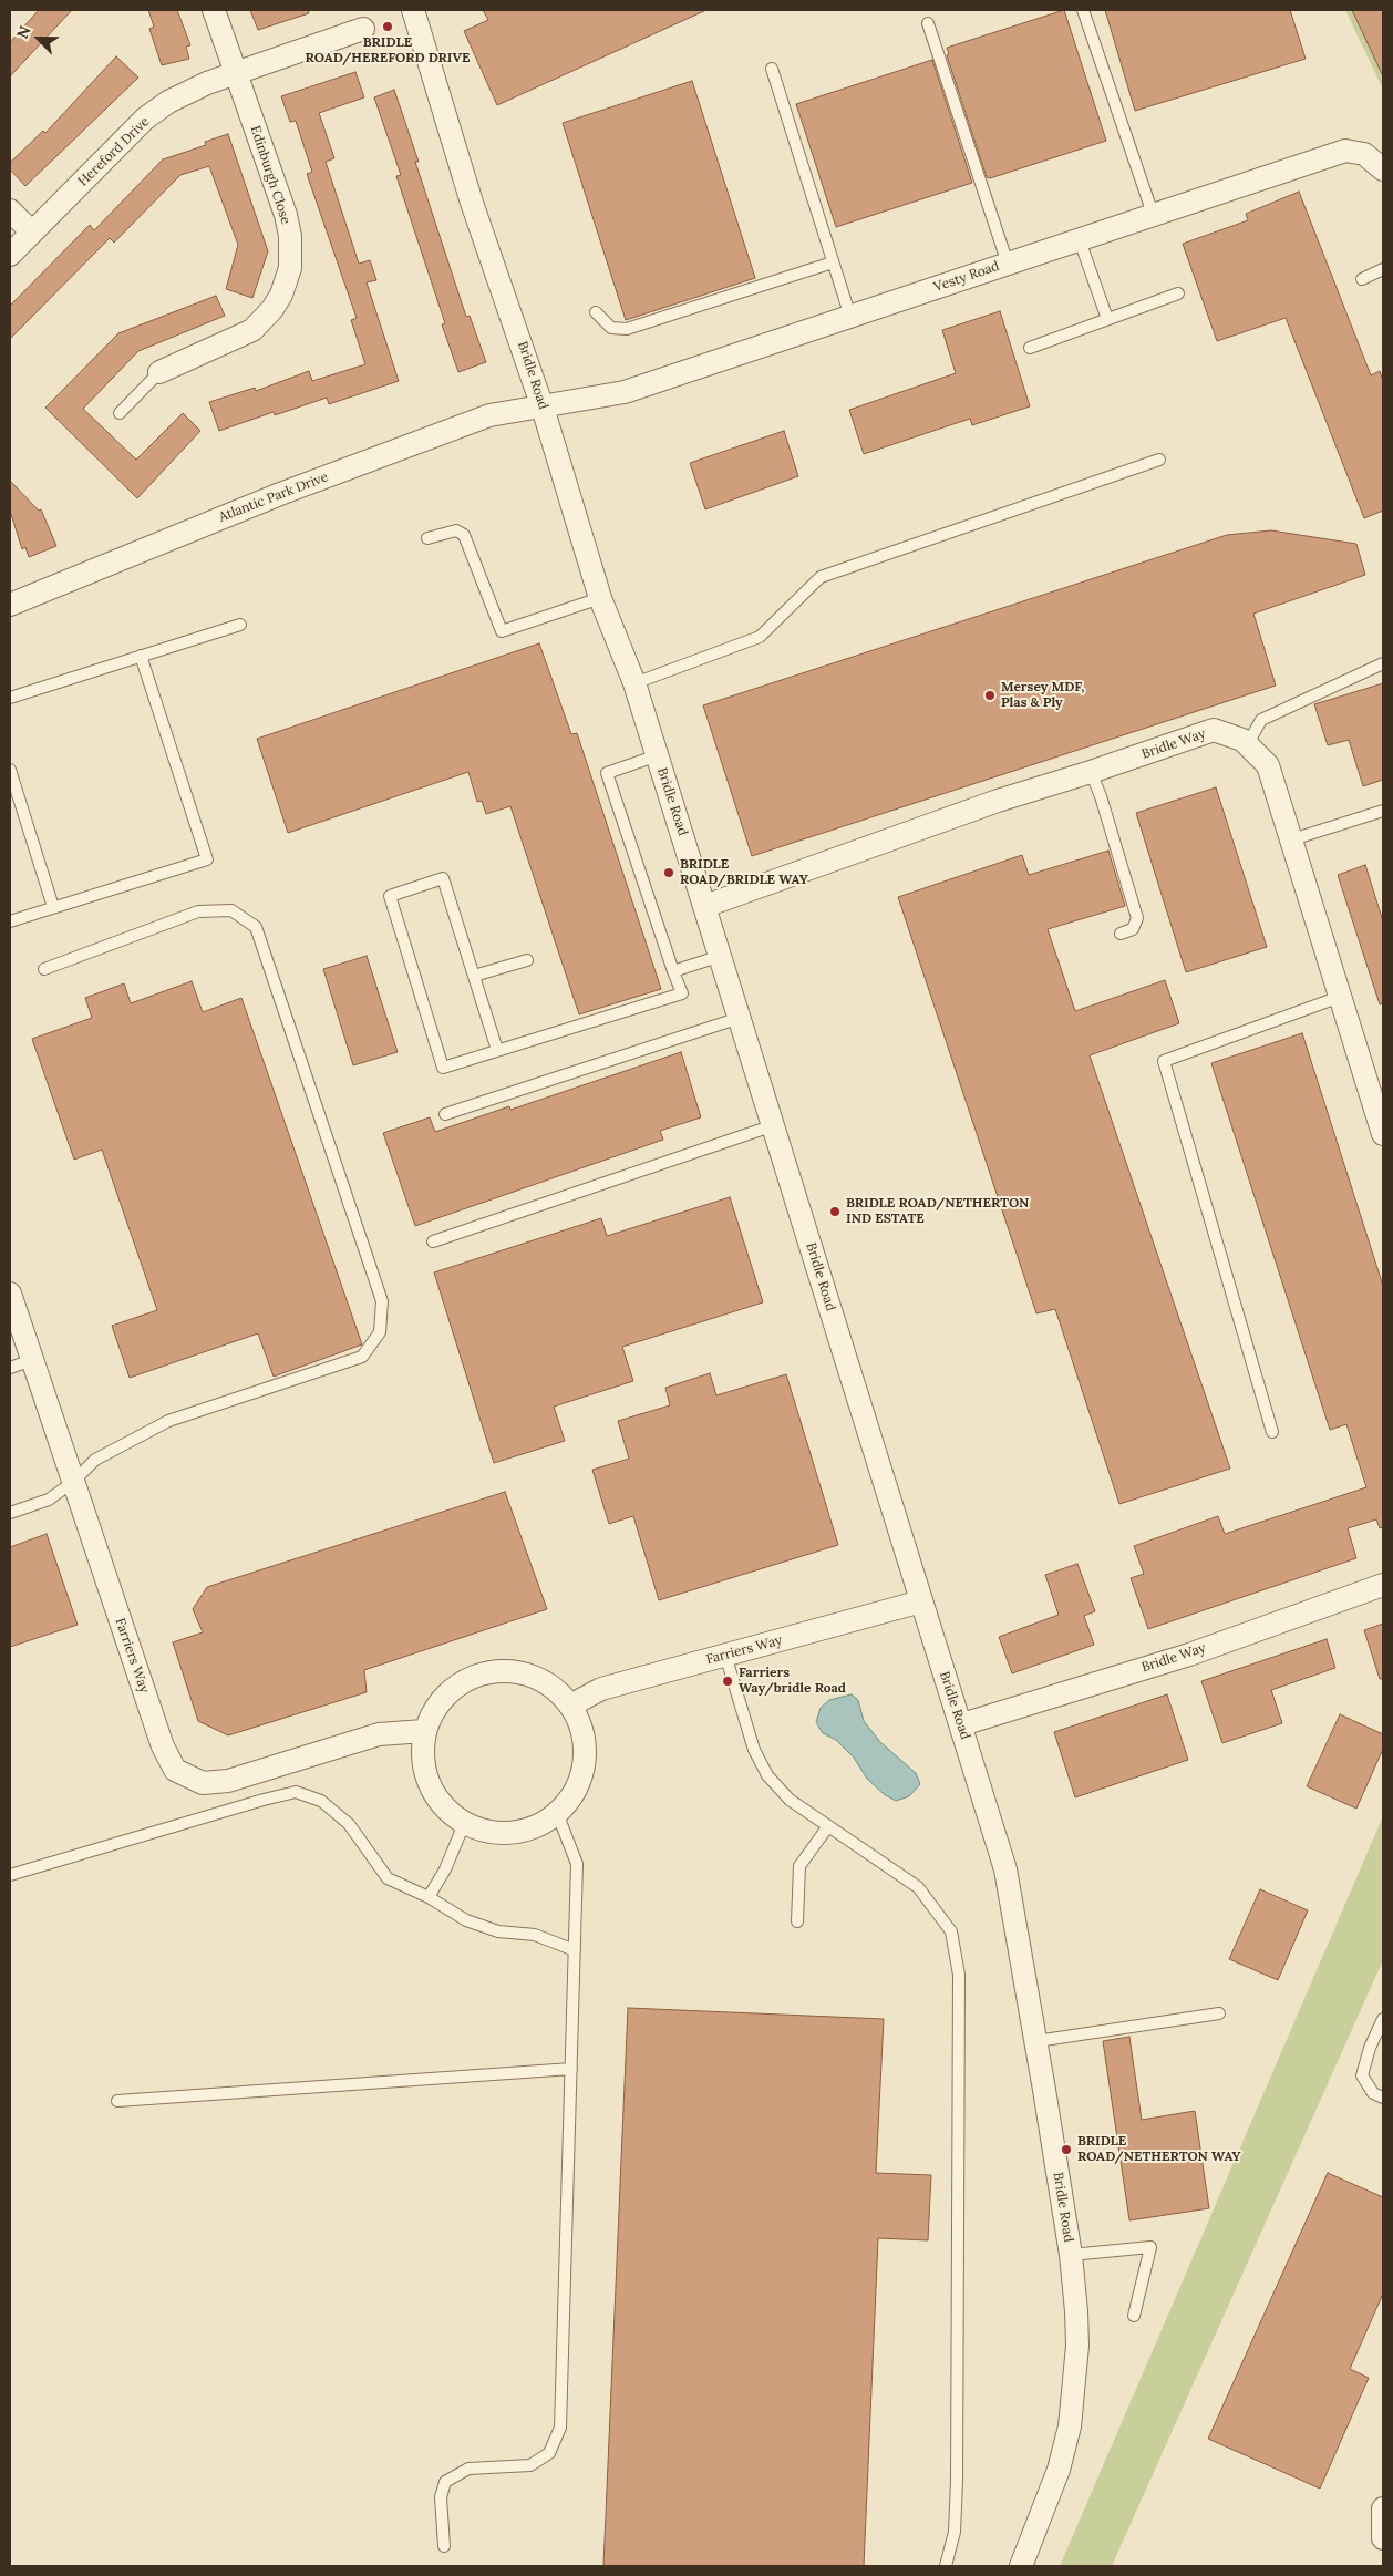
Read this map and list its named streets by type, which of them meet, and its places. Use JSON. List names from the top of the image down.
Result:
{
  "streets": {
    "street": [
      "Hereford Drive",
      "Edinburgh Close",
      "Vesty Road",
      "Bridle Road",
      "Atlantic Park Drive",
      "Bridle Way",
      "Farriers Way"
    ]
  },
  "crossings": [
    ["Hereford Drive", "Edinburgh Close"],
    ["Vesty Road", "Bridle Road"],
    ["Vesty Road", "Atlantic Park Drive"],
    ["Bridle Road", "Atlantic Park Drive"],
    ["Bridle Road", "Bridle Way"],
    ["Bridle Road", "Farriers Way"]
  ],
  "places": [
    "BRIDLE ROAD/HEREFORD DRIVE",
    "Mersey MDF, Plas & Ply",
    "BRIDLE ROAD/BRIDLE WAY",
    "BRIDLE ROAD/NETHERTON IND ESTATE",
    "Farriers Way/bridle Road",
    "BRIDLE ROAD/NETHERTON WAY"
  ],
  "north": "top left"
}
